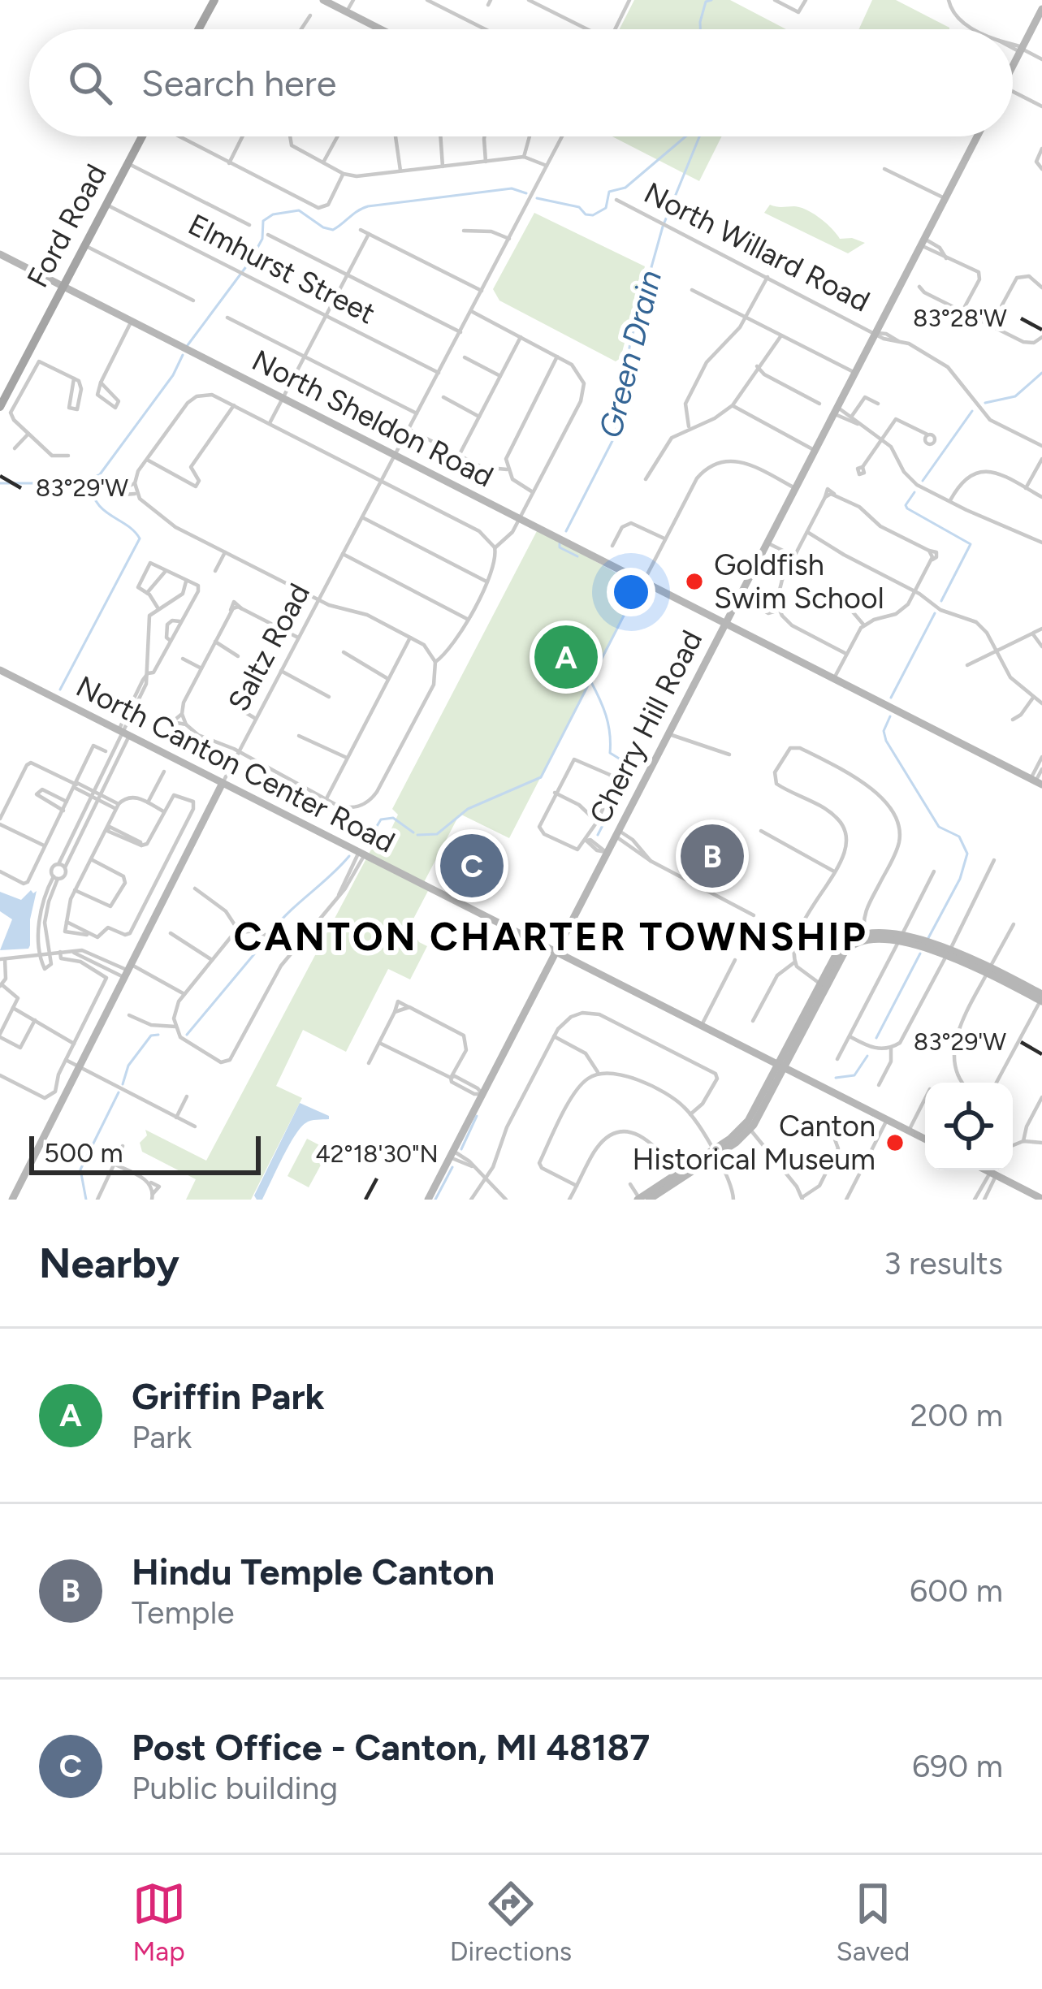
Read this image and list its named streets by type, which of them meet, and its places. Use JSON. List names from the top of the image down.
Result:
{
  "streets": {
    "main road": [
      "Ford Road",
      "North Sheldon Road",
      "Saltz Road",
      "Cherry Hill Road",
      "North Canton Center Road"
    ],
    "street": ["North Willard Road", "Elmhurst Street"]
  },
  "crossings": [
    ["Ford Road", "Elmhurst Street"],
    ["Ford Road", "North Sheldon Road"],
    ["North Willard Road", "Cherry Hill Road"],
    ["Elmhurst Street", "Saltz Road"],
    ["North Sheldon Road", "Saltz Road"],
    ["North Sheldon Road", "Cherry Hill Road"],
    ["Saltz Road", "North Canton Center Road"],
    ["Cherry Hill Road", "North Canton Center Road"]
  ],
  "districts": ["CANTON CHARTER TOWNSHIP"],
  "water": ["Green Drain"],
  "places": ["Goldfish Swim School", "Canton Historical Museum"],
  "scale_bar": "500 m",
  "page": {
    "search": "Search here",
    "pins": ["A", "B", "C"],
    "scale": "500 m",
    "heading": ["Nearby", "3 results"],
    "list": [
      {
        "mark": "A",
        "name": "Griffin Park",
        "note": "Park",
        "value": "200 m"
      },
      {
        "mark": "B",
        "name": "Hindu Temple Canton",
        "note": "Temple",
        "value": "600 m"
      },
      {
        "mark": "C",
        "name": "Post Office - Canton, MI 48187",
        "note": "Public building",
        "value": "690 m"
      }
    ],
    "nav": ["Map", "Directions", "Saved"]
  },
  "coordinates": ["83°28'W", "83°29'W", "42°18'30\"N"]
}
